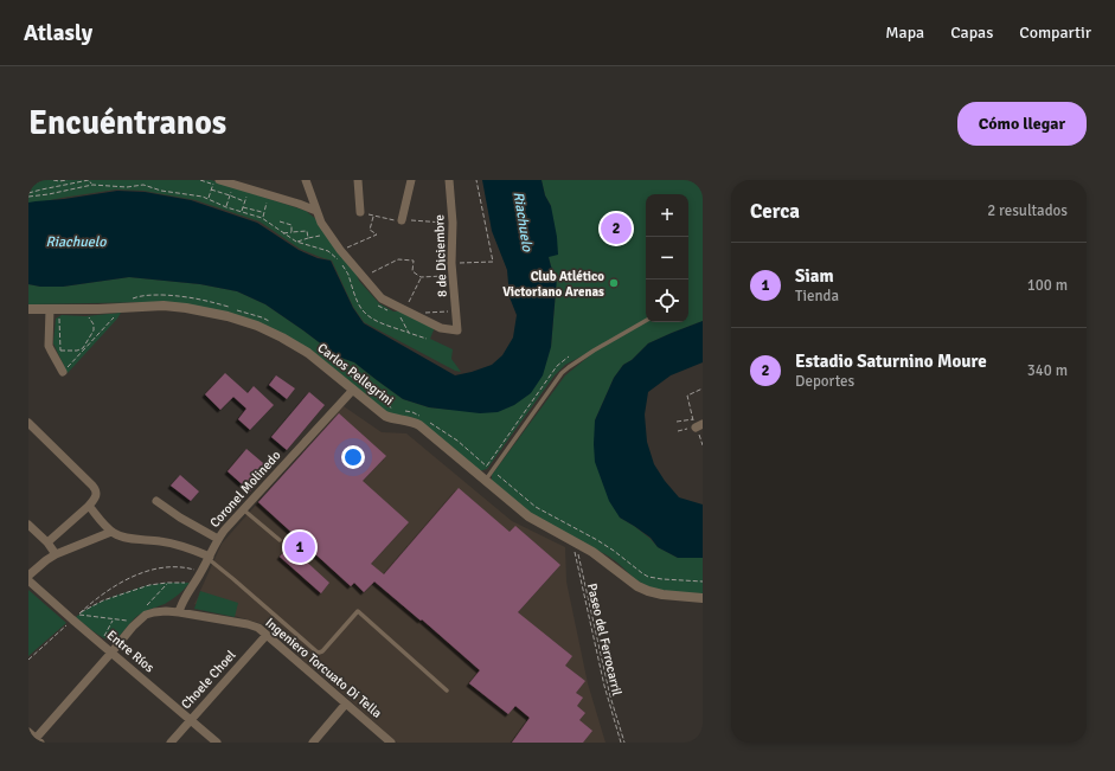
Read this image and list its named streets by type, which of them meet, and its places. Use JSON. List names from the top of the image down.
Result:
{
  "streets": {
    "street": [
      "8 de Diciembre",
      "Carlos Pellegrini",
      "Coronel Molinedo",
      "Entre Ríos",
      "Ingeniero Torcuato Di Tella",
      "Choele Choel"
    ],
    "path": ["Paseo del Ferrocarril"]
  },
  "crossings": [
    ["Carlos Pellegrini", "Coronel Molinedo"],
    ["Carlos Pellegrini", "Paseo del Ferrocarril"],
    ["Coronel Molinedo", "Ingeniero Torcuato Di Tella"],
    ["Entre Ríos", "Choele Choel"],
    ["Ingeniero Torcuato Di Tella", "Choele Choel"]
  ],
  "water": ["Riachuelo"],
  "places": ["Club Atlético Victoriano Arenas"],
  "page": {
    "header": "Atlasly",
    "nav": ["Mapa", "Capas", "Compartir"],
    "buttons": "Cómo llegar",
    "title": "Encuéntranos",
    "heading": ["Cerca", "2 resultados"],
    "map_buttons": ["+", "−"],
    "pins": ["2", "1"],
    "list": [
      {
        "mark": "1",
        "name": "Siam",
        "note": "Tienda",
        "value": "100 m"
      },
      {
        "mark": "2",
        "name": "Estadio Saturnino Moure",
        "note": "Deportes",
        "value": "340 m"
      }
    ]
  }
}
